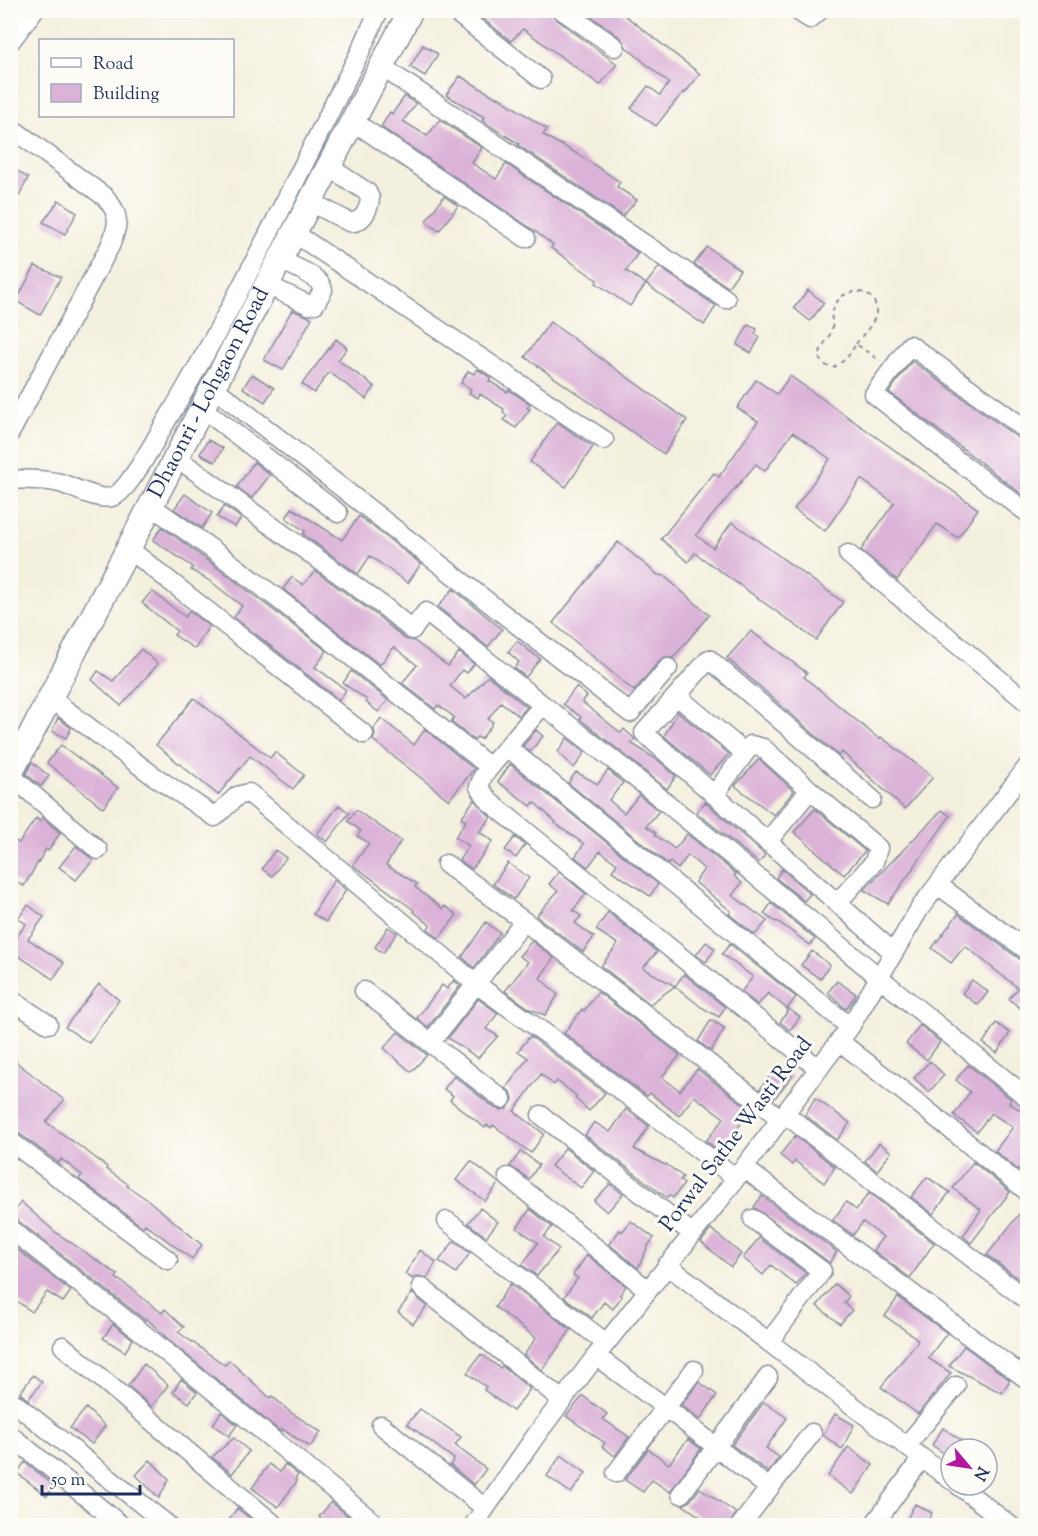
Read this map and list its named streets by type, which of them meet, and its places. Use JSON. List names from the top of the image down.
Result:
{
  "streets": {
    "main road": ["Dhaonri - Lohgaon Road"],
    "street": ["Porwal Sathe Wasti Road"]
  },
  "legend": ["Road", "Building"],
  "scale_bar": "50 m",
  "north": "bottom right"
}
